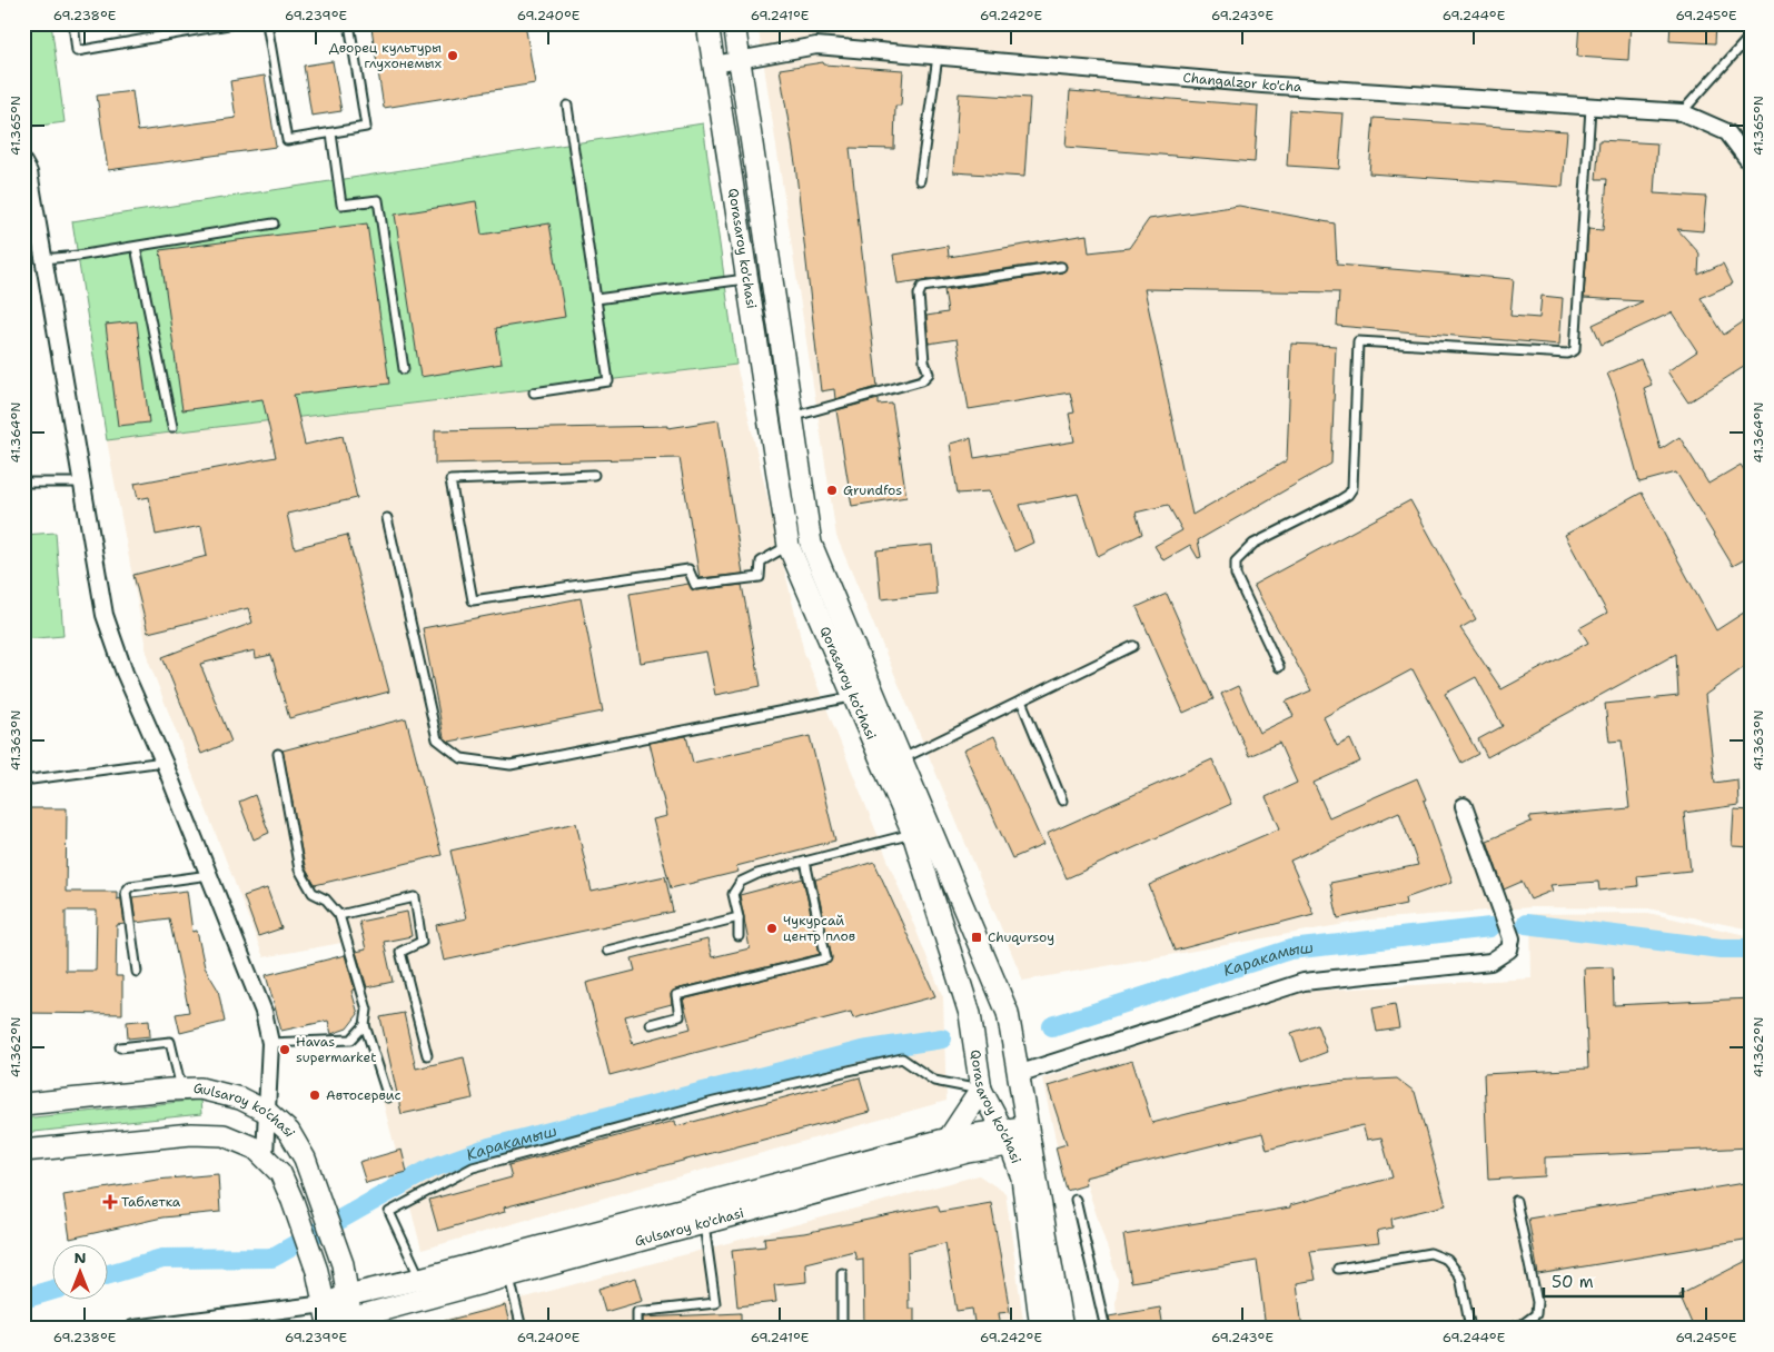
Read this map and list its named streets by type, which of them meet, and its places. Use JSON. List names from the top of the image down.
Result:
{
  "streets": {
    "main road": ["Qorasaroy ko'chasi", "Gulsaroy ko'chasi"],
    "street": ["Changalzor ko'cha"]
  },
  "crossings": [
    ["Changalzor ko'cha", "Qorasaroy ko'chasi"],
    ["Qorasaroy ko'chasi", "Gulsaroy ko'chasi"]
  ],
  "water": ["Каракамыш"],
  "places": {
    "other": [
      "Дворец культуры глухонемых",
      "Grundfos",
      "Чукурсай центр плов",
      "Havas supermarket",
      "Автосервис"
    ],
    "transit": ["Chuqursoy"],
    "health": ["Таблетка"]
  },
  "scale_bar": "50 m",
  "north": "top",
  "coordinates": [
    "69.238°E",
    "69.239°E",
    "69.240°E",
    "69.241°E",
    "69.242°E",
    "69.243°E",
    "69.244°E",
    "69.245°E",
    "41.365°N",
    "41.364°N",
    "41.363°N",
    "41.362°N"
  ]
}
